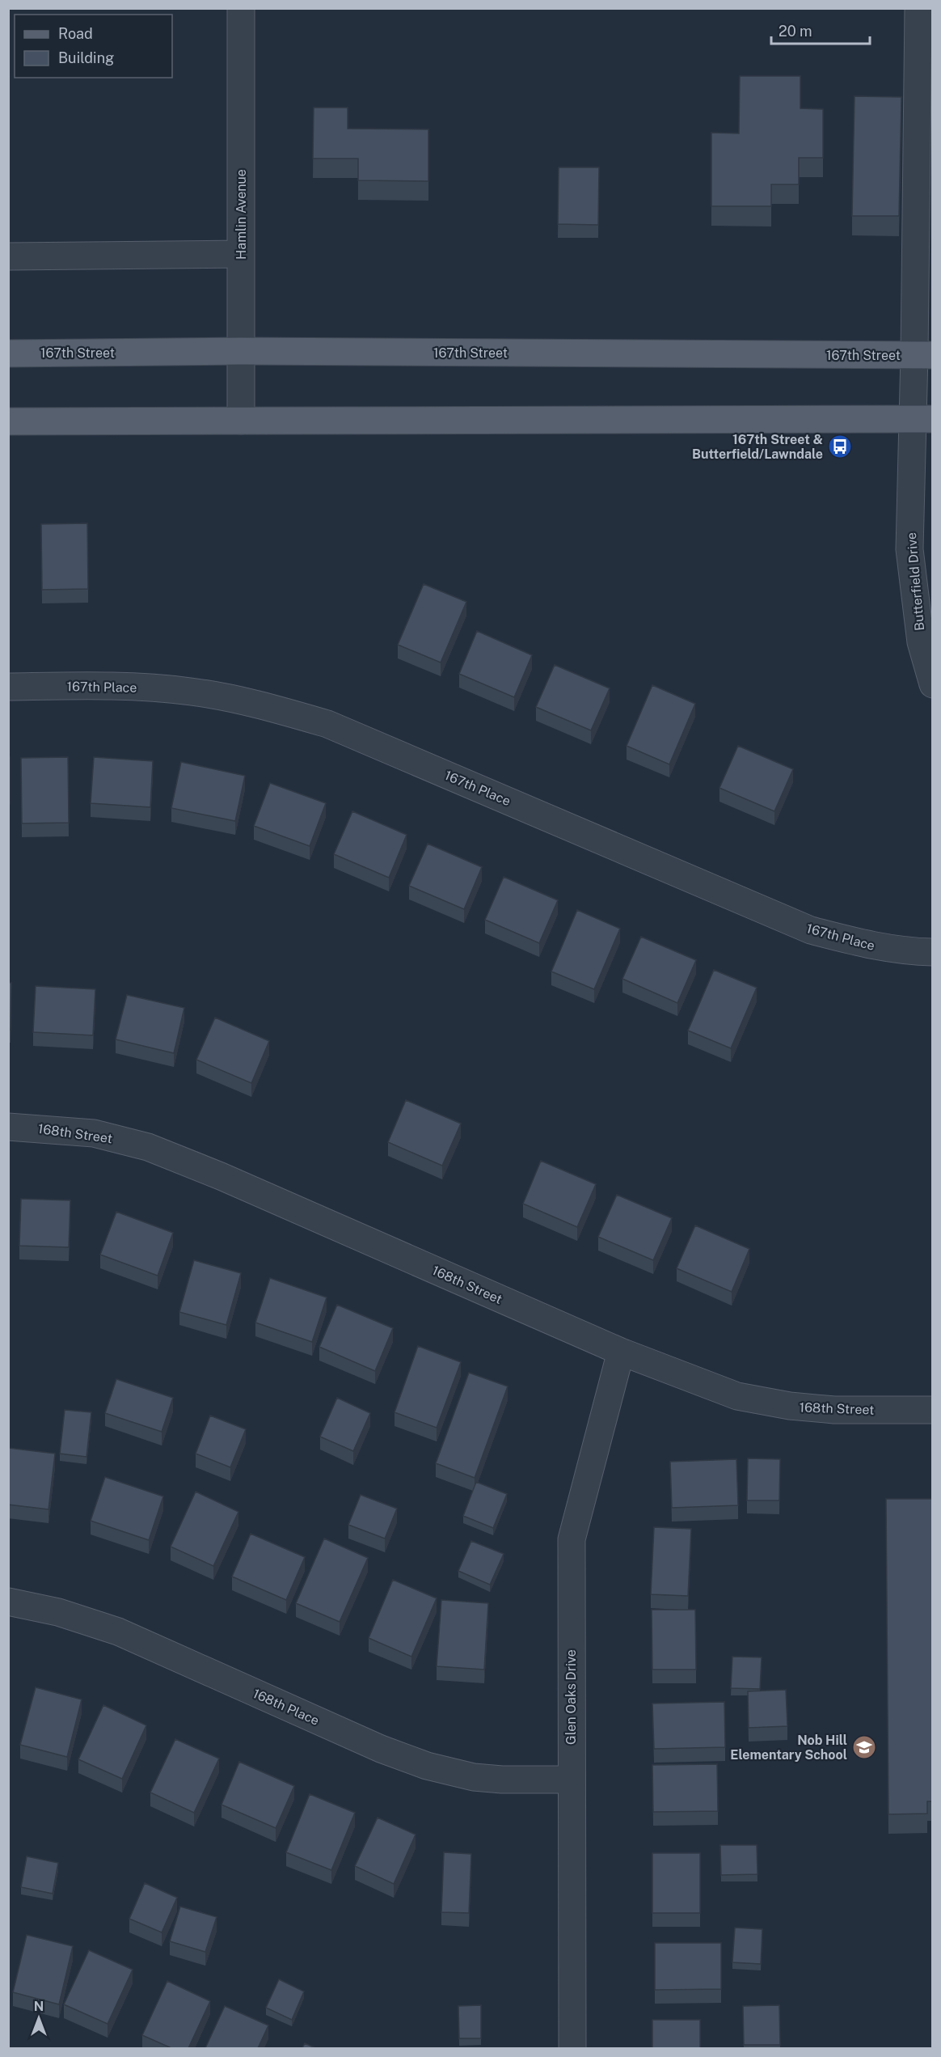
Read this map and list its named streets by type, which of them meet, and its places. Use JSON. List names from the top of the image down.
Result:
{
  "streets": {
    "main road": ["167th Street"],
    "street": [
      "Hamlin Avenue",
      "Butterfield Drive",
      "167th Place",
      "168th Street",
      "Glen Oaks Drive",
      "168th Place"
    ]
  },
  "crossings": [
    ["Hamlin Avenue", "167th Street"],
    ["167th Street", "Butterfield Drive"],
    ["168th Street", "Glen Oaks Drive"],
    ["Glen Oaks Drive", "168th Place"]
  ],
  "places": {
    "bus stop": ["167th Street & Butterfield/Lawndale"],
    "school or university": ["Nob Hill Elementary School"]
  },
  "legend": ["Road", "Building"],
  "scale_bar": "20 m",
  "north": "top"
}
